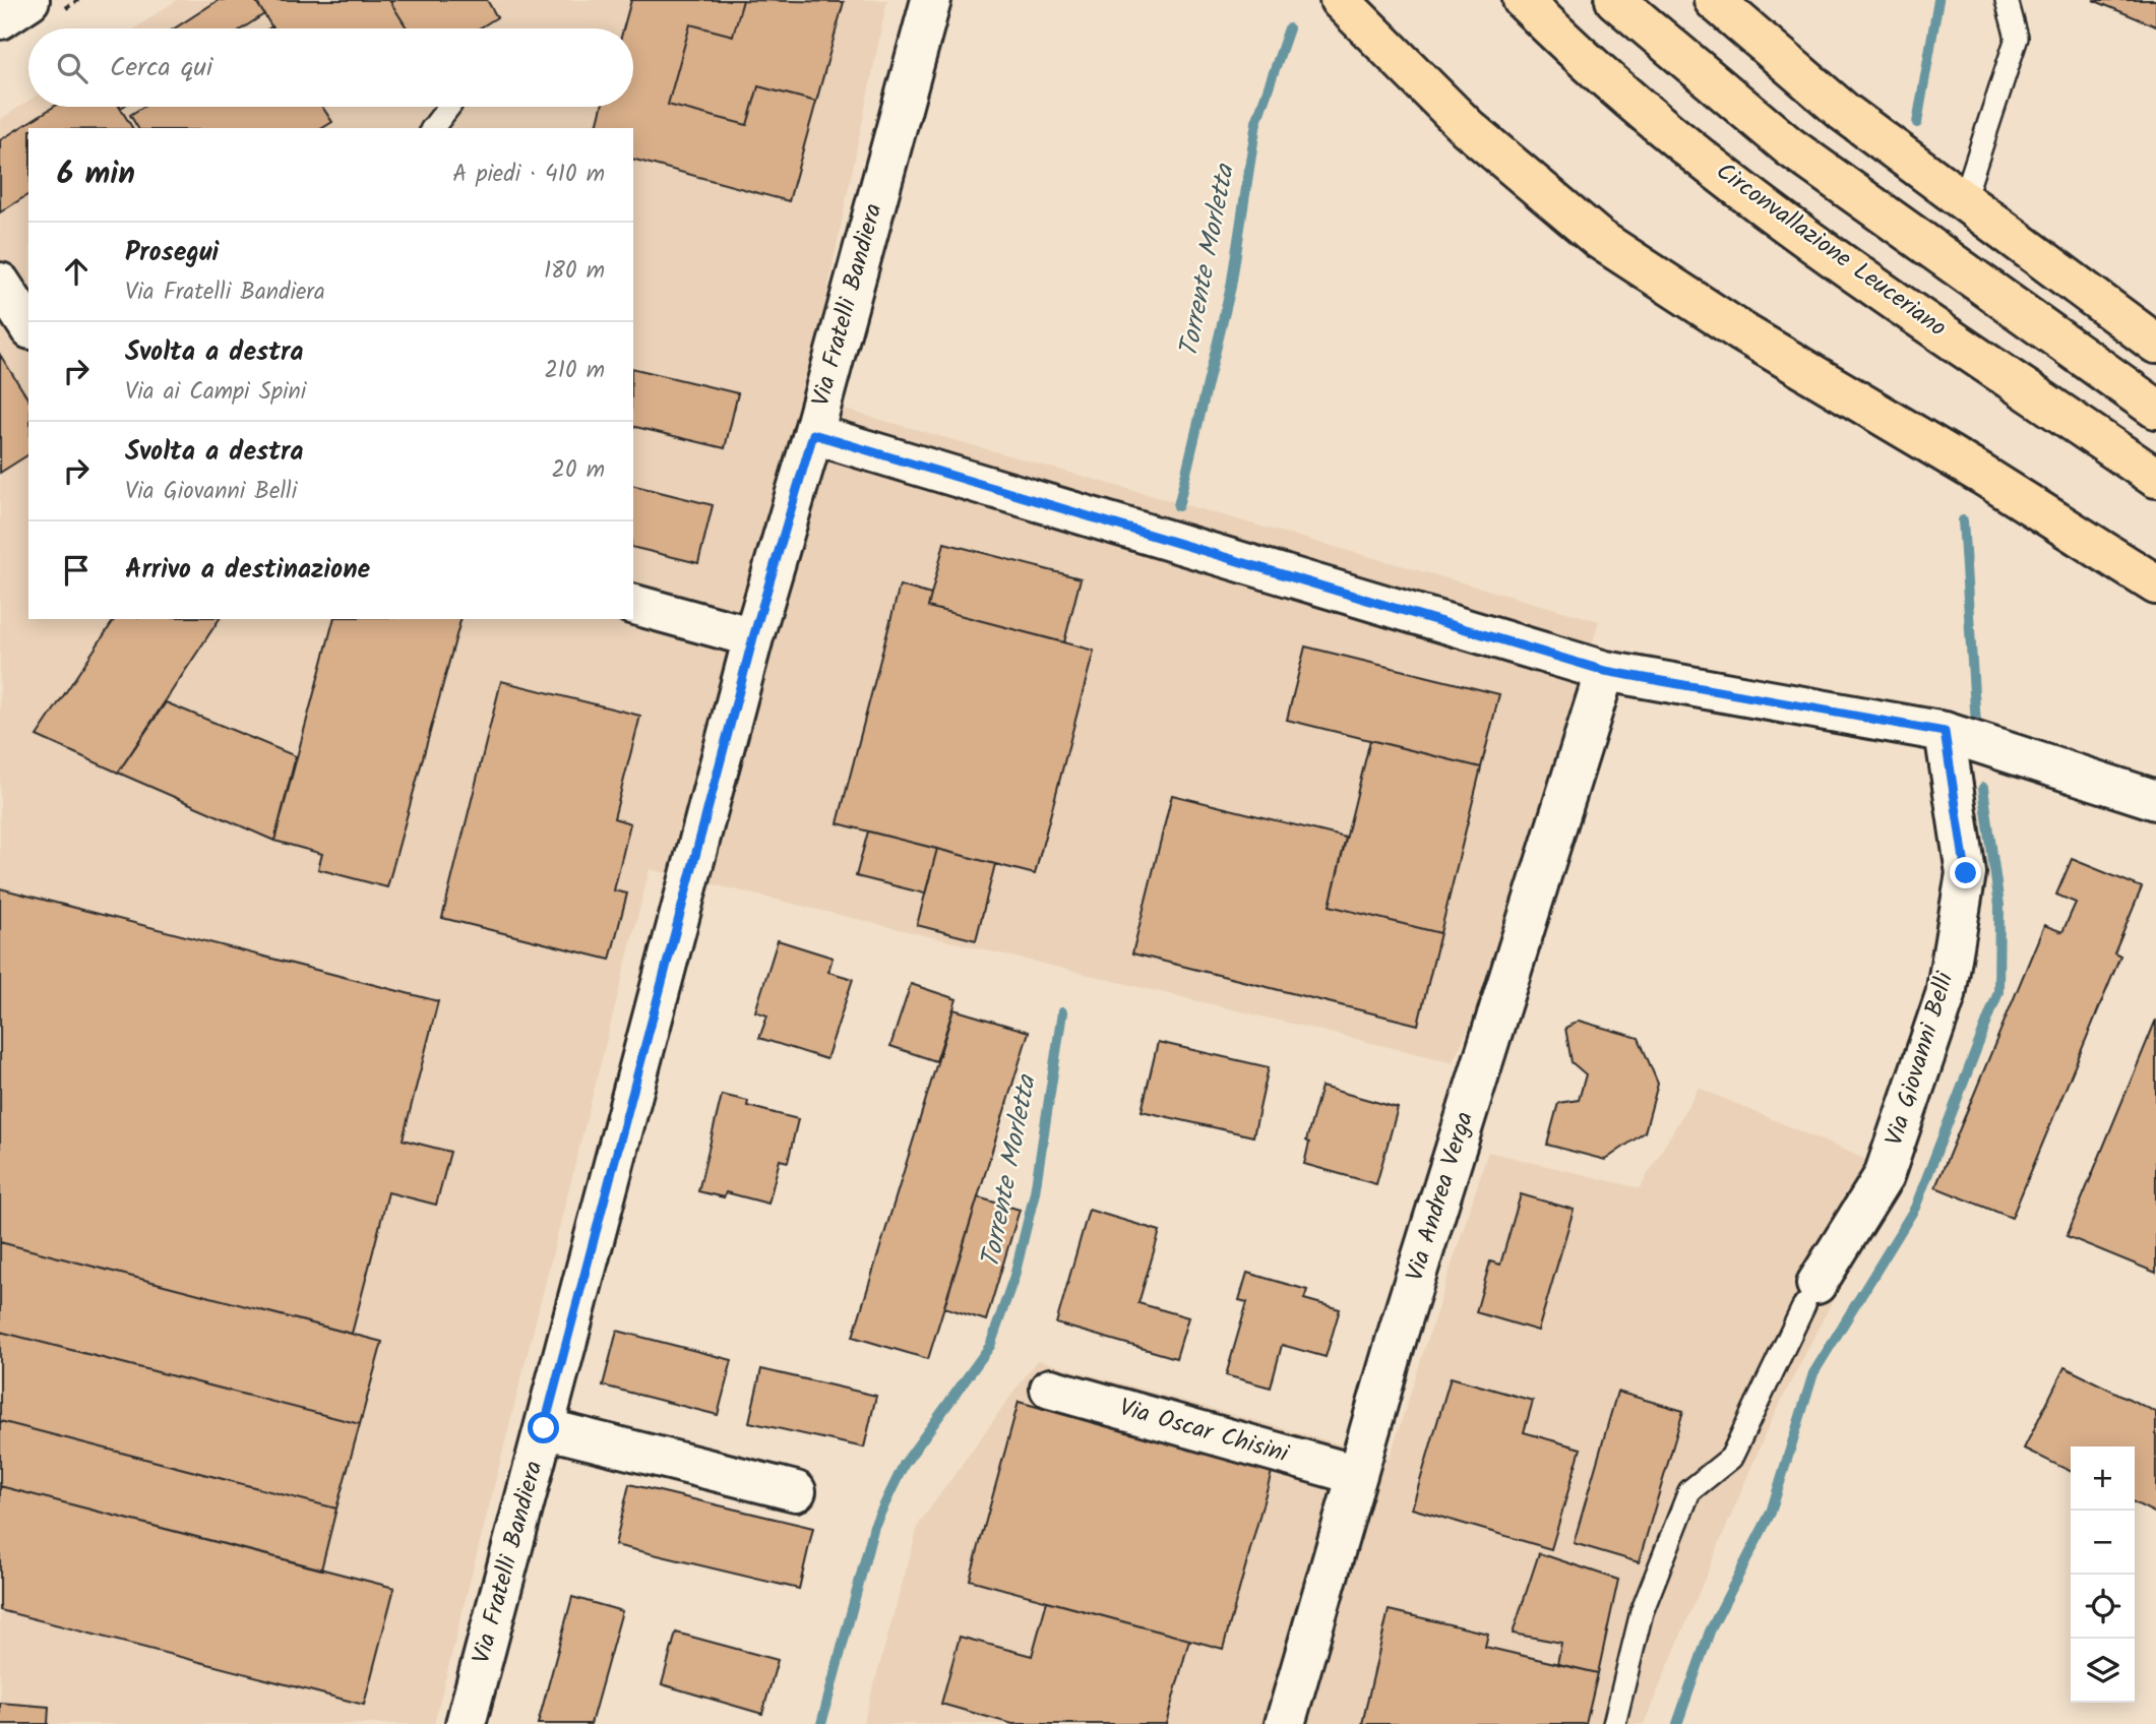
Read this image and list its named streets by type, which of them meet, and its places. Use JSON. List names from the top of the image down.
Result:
{
  "streets": {
    "highway": ["Circonvallazione Leuceriano"],
    "street": [
      "Via Fratelli Bandiera",
      "Via Giovanni Belli",
      "Via Andrea Verga",
      "Via Oscar Chisini"
    ]
  },
  "crossings": [
    ["Via Andrea Verga", "Via Oscar Chisini"]
  ],
  "water": ["Torrente Morletta"],
  "page": {
    "search": "Cerca qui",
    "heading": ["6 min", "A piedi · 410 m"],
    "list": [
      ["Prosegui", "Via Fratelli Bandiera", "180 m"],
      ["Svolta a destra", "Via ai Campi Spini", "210 m"],
      ["Svolta a destra", "Via Giovanni Belli", "20 m"],
      "Arrivo a destinazione"
    ],
    "map_buttons": ["+", "−"]
  }
}
